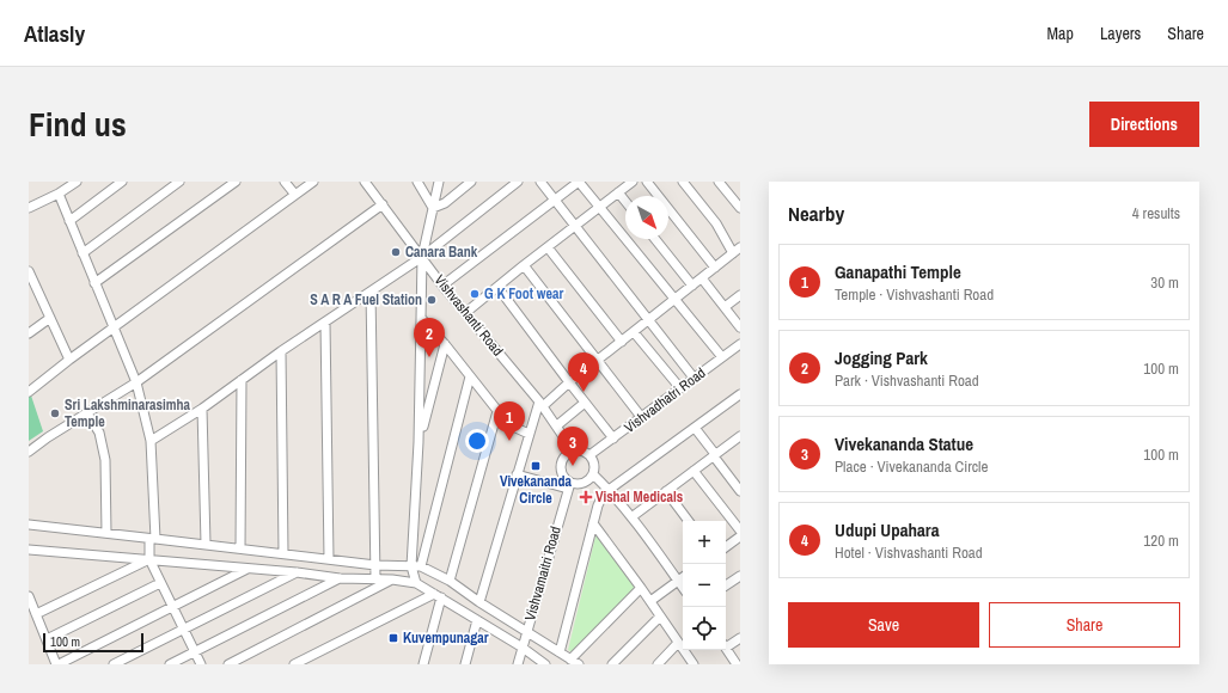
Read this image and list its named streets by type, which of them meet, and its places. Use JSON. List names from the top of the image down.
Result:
{
  "streets": {
    "street": ["Vishvashanti Road", "Vishvadhatri Road", "Vishvamaitri Road"]
  },
  "crossings": [
    ["Vishvashanti Road", "Vishvadhatri Road"],
    ["Vishvashanti Road", "Vishvamaitri Road"],
    ["Vishvadhatri Road", "Vishvamaitri Road"]
  ],
  "places": {
    "other": [
      "Canara Bank",
      "G K Foot wear",
      "S A R A Fuel Station",
      "Sri Lakshminarasimha Temple"
    ],
    "transit": ["Vivekananda Circle", "Kuvempunagar"],
    "health": ["Vishal Medicals"]
  },
  "scale_bar": "100 m",
  "north": "bottom right",
  "page": {
    "header": "Atlasly",
    "nav": ["Map", "Layers", "Share"],
    "title": "Find us",
    "buttons": [
      "Directions",
      ["Save", "Share"]
    ],
    "heading": ["Nearby", "4 results"],
    "list": [
      {
        "mark": "1",
        "name": "Ganapathi Temple",
        "note": "Temple · Vishvashanti Road",
        "value": "30 m"
      },
      {
        "mark": "2",
        "name": "Jogging Park",
        "note": "Park · Vishvashanti Road",
        "value": "100 m"
      },
      {
        "mark": "3",
        "name": "Vivekananda Statue",
        "note": "Place · Vivekananda Circle",
        "value": "100 m"
      },
      {
        "mark": "4",
        "name": "Udupi Upahara",
        "note": "Hotel · Vishvashanti Road",
        "value": "120 m"
      }
    ],
    "pins": [
      "2",
      "4",
      "1",
      "3"
    ],
    "map_buttons": ["+", "−"],
    "scale": "100 m"
  }
}
